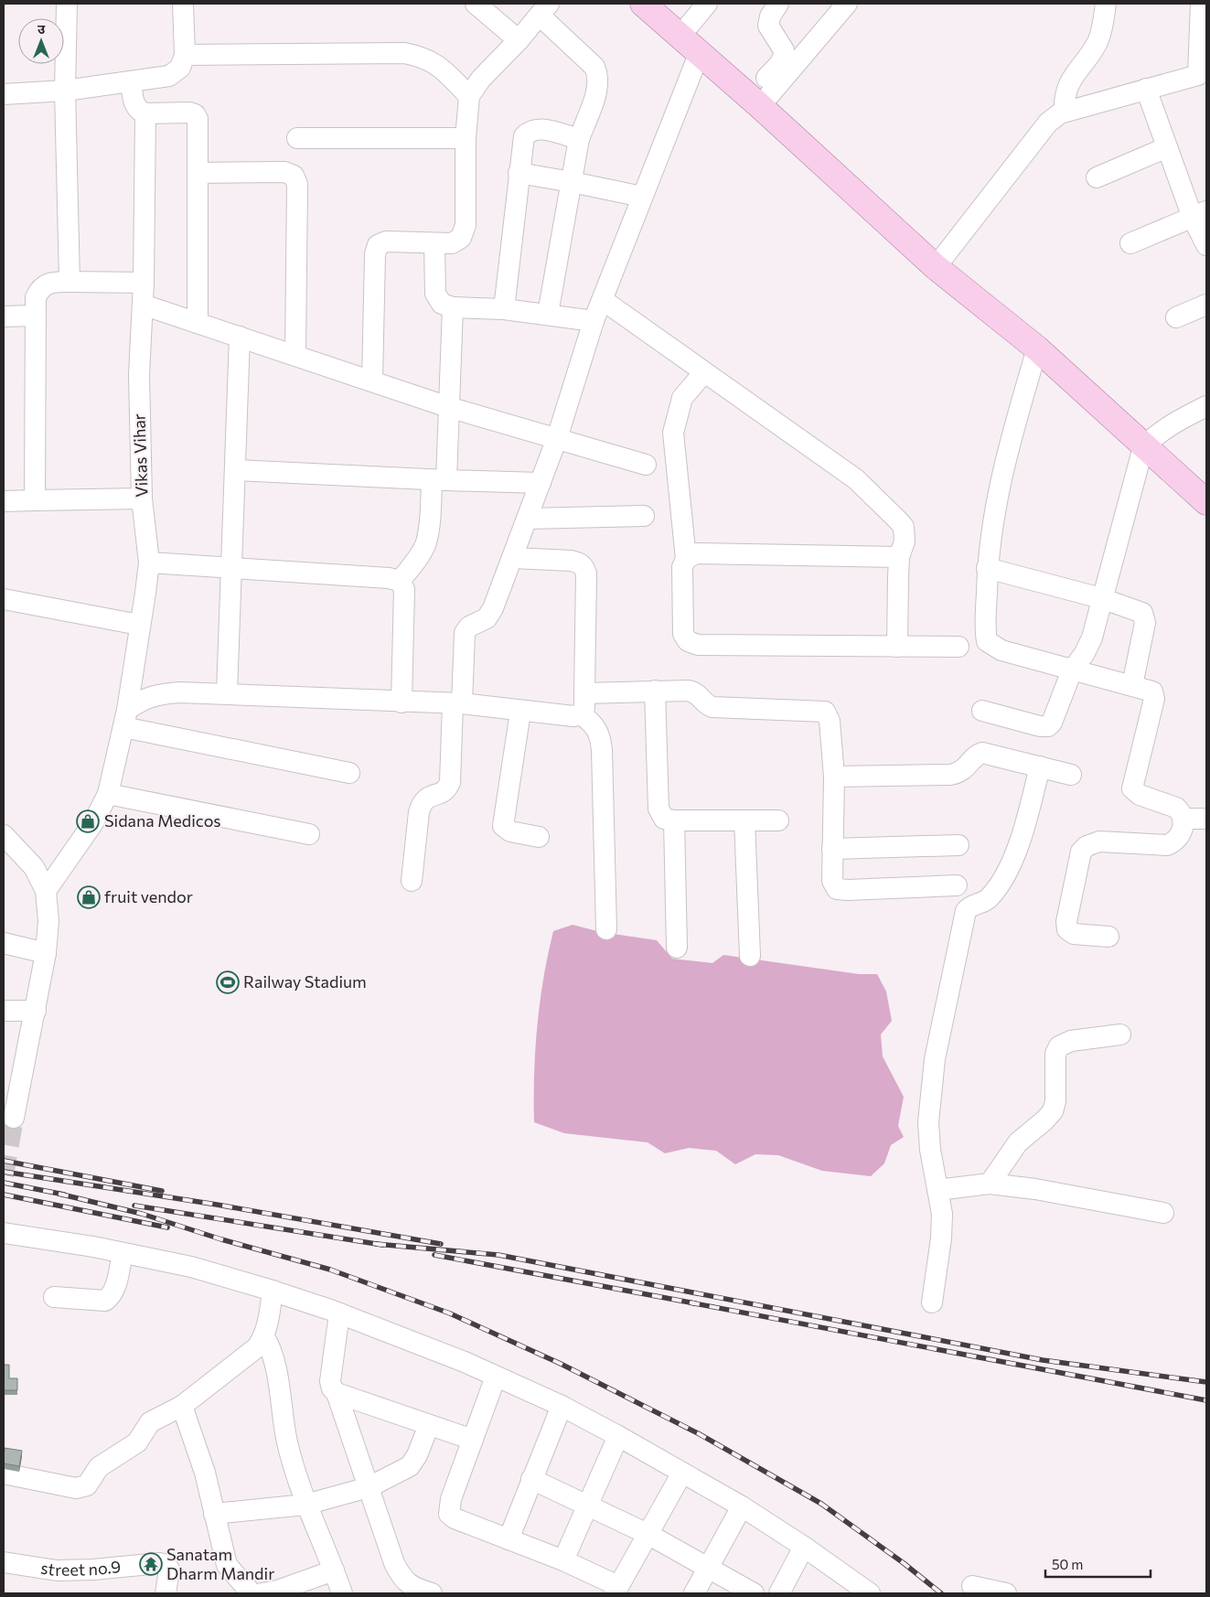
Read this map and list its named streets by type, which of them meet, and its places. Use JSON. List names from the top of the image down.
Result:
{
  "streets": {
    "street": ["Vikas Vihar", "street no.9"]
  },
  "places": {
    "shop": ["Sidana Medicos", "fruit vendor"],
    "sports": ["Railway Stadium"],
    "temple": ["Sanatam Dharm Mandir"]
  },
  "scale_bar": "50 m",
  "north": "top"
}
